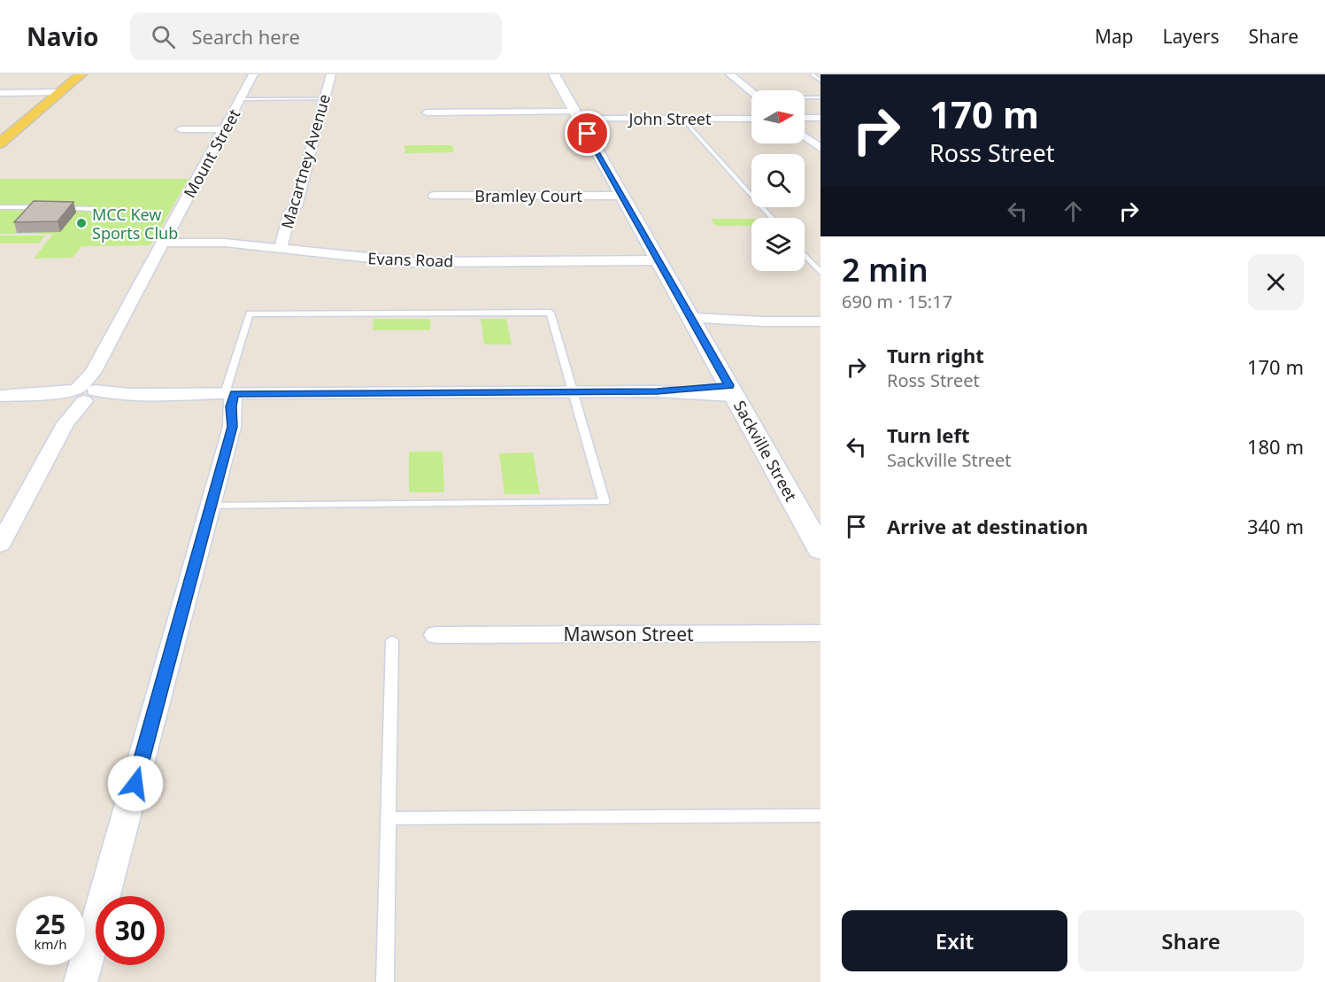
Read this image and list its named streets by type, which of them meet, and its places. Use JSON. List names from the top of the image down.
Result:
{
  "streets": {
    "street": [
      "John Street",
      "Mount Street",
      "Macartney Avenue",
      "Bramley Court",
      "Evans Road",
      "Sackville Street",
      "Mawson Street"
    ]
  },
  "crossings": [
    ["John Street", "Sackville Street"],
    ["Mount Street", "Evans Road"],
    ["Macartney Avenue", "Evans Road"],
    ["Bramley Court", "Sackville Street"],
    ["Evans Road", "Sackville Street"]
  ],
  "places": ["MCC Kew Sports Club"],
  "north": "right",
  "page": {
    "header": "Navio",
    "search": "Search here",
    "nav": ["Map", "Layers", "Share"],
    "turn": ["170 m", "Ross Street"],
    "heading": ["2 min", "690 m · 15:17"],
    "list": [
      {
        "name": "Turn right",
        "note": "Ross Street",
        "value": "170 m"
      },
      {
        "name": "Turn left",
        "note": "Sackville Street",
        "value": "180 m"
      },
      {
        "name": "Arrive at destination",
        "value": "340 m"
      }
    ],
    "speed": "25 km/h",
    "limit": "30",
    "buttons": ["Exit", "Share"]
  }
}
